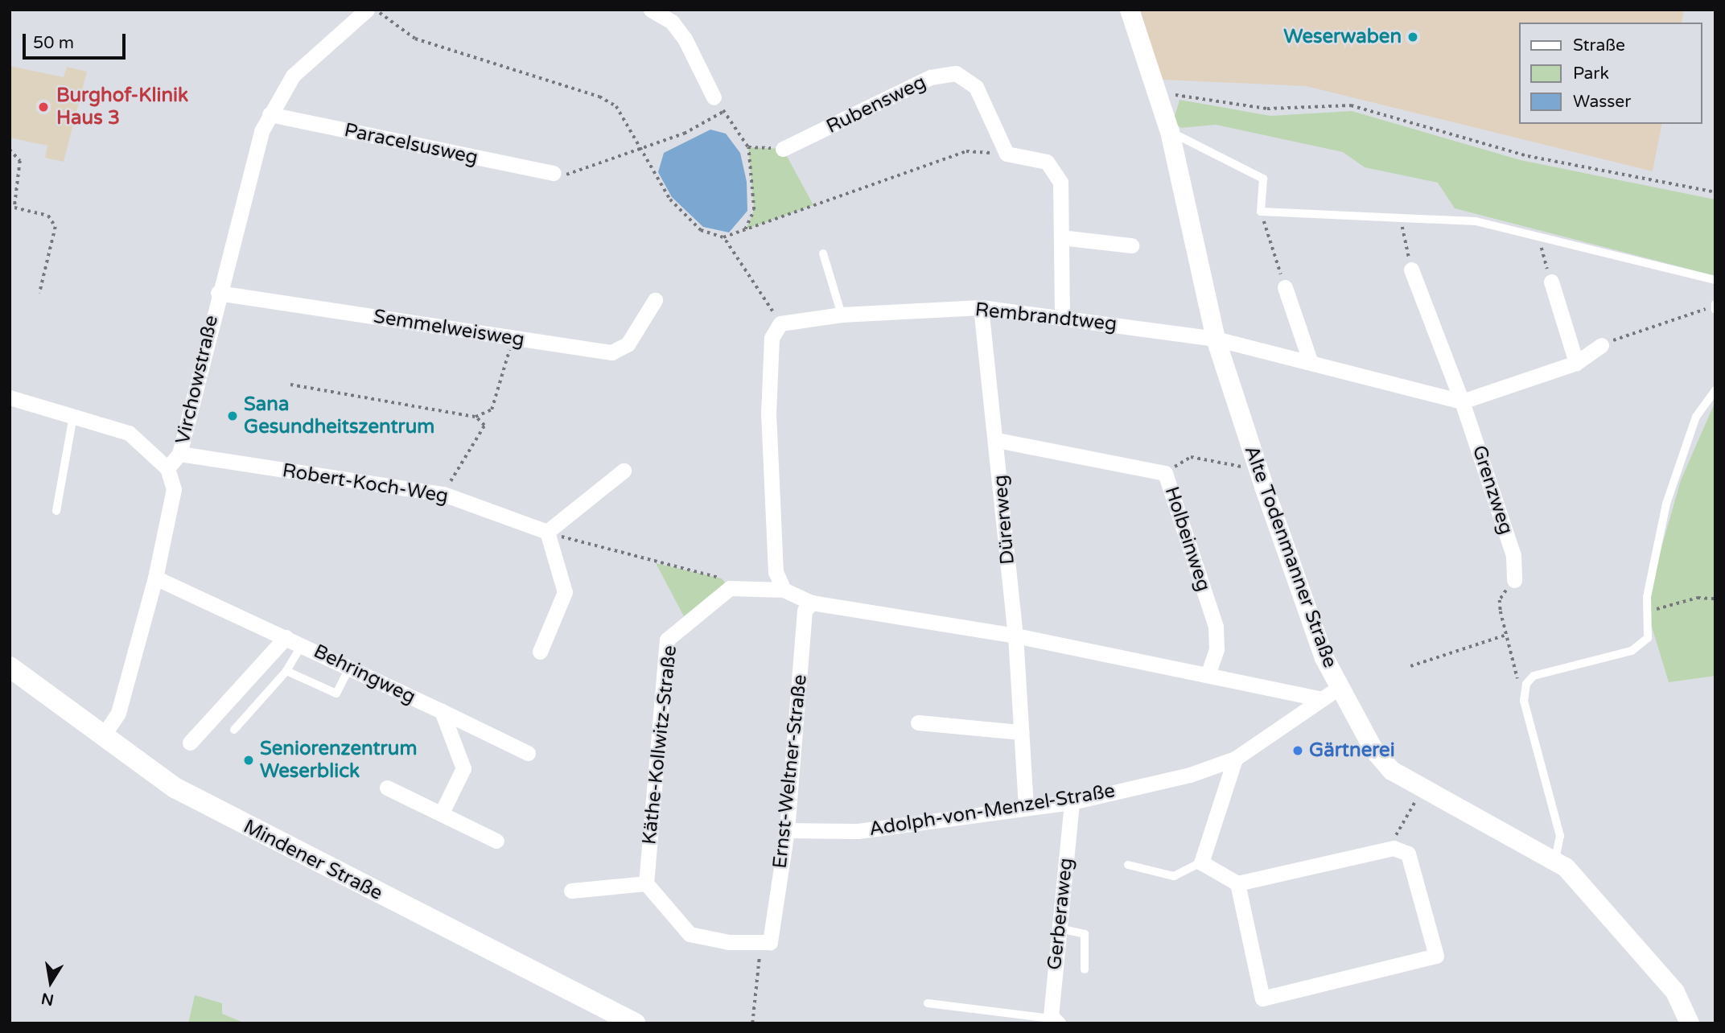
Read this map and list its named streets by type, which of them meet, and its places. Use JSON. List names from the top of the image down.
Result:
{
  "streets": {
    "main road": ["Mindener Straße"],
    "street": [
      "Rubensweg",
      "Paracelsusweg",
      "Rembrandtweg",
      "Semmelweisweg",
      "Virchowstraße",
      "Robert-Koch-Weg",
      "Grenzweg",
      "Dürerweg",
      "Holbeinweg",
      "Alte Todenmanner Straße",
      "Behringweg",
      "Käthe-Kollwitz-Straße",
      "Ernst-Weltner-Straße",
      "Adolph-von-Menzel-Straße",
      "Gerberaweg"
    ]
  },
  "crossings": [
    ["Paracelsusweg", "Virchowstraße"],
    ["Rembrandtweg", "Dürerweg"],
    ["Rembrandtweg", "Alte Todenmanner Straße"],
    ["Semmelweisweg", "Virchowstraße"],
    ["Virchowstraße", "Robert-Koch-Weg"],
    ["Virchowstraße", "Behringweg"],
    ["Virchowstraße", "Mindener Straße"],
    ["Dürerweg", "Holbeinweg"],
    ["Dürerweg", "Adolph-von-Menzel-Straße"],
    ["Alte Todenmanner Straße", "Adolph-von-Menzel-Straße"],
    ["Ernst-Weltner-Straße", "Adolph-von-Menzel-Straße"],
    ["Adolph-von-Menzel-Straße", "Gerberaweg"]
  ],
  "places": [
    "Weserwaben",
    "Burghof-Klinik Haus 3",
    "Sana Gesundheitszentrum",
    "Gärtnerei",
    "Seniorenzentrum Weserblick"
  ],
  "legend": ["Straße", "Park", "Wasser"],
  "scale_bar": "50 m",
  "north": "bottom"
}
